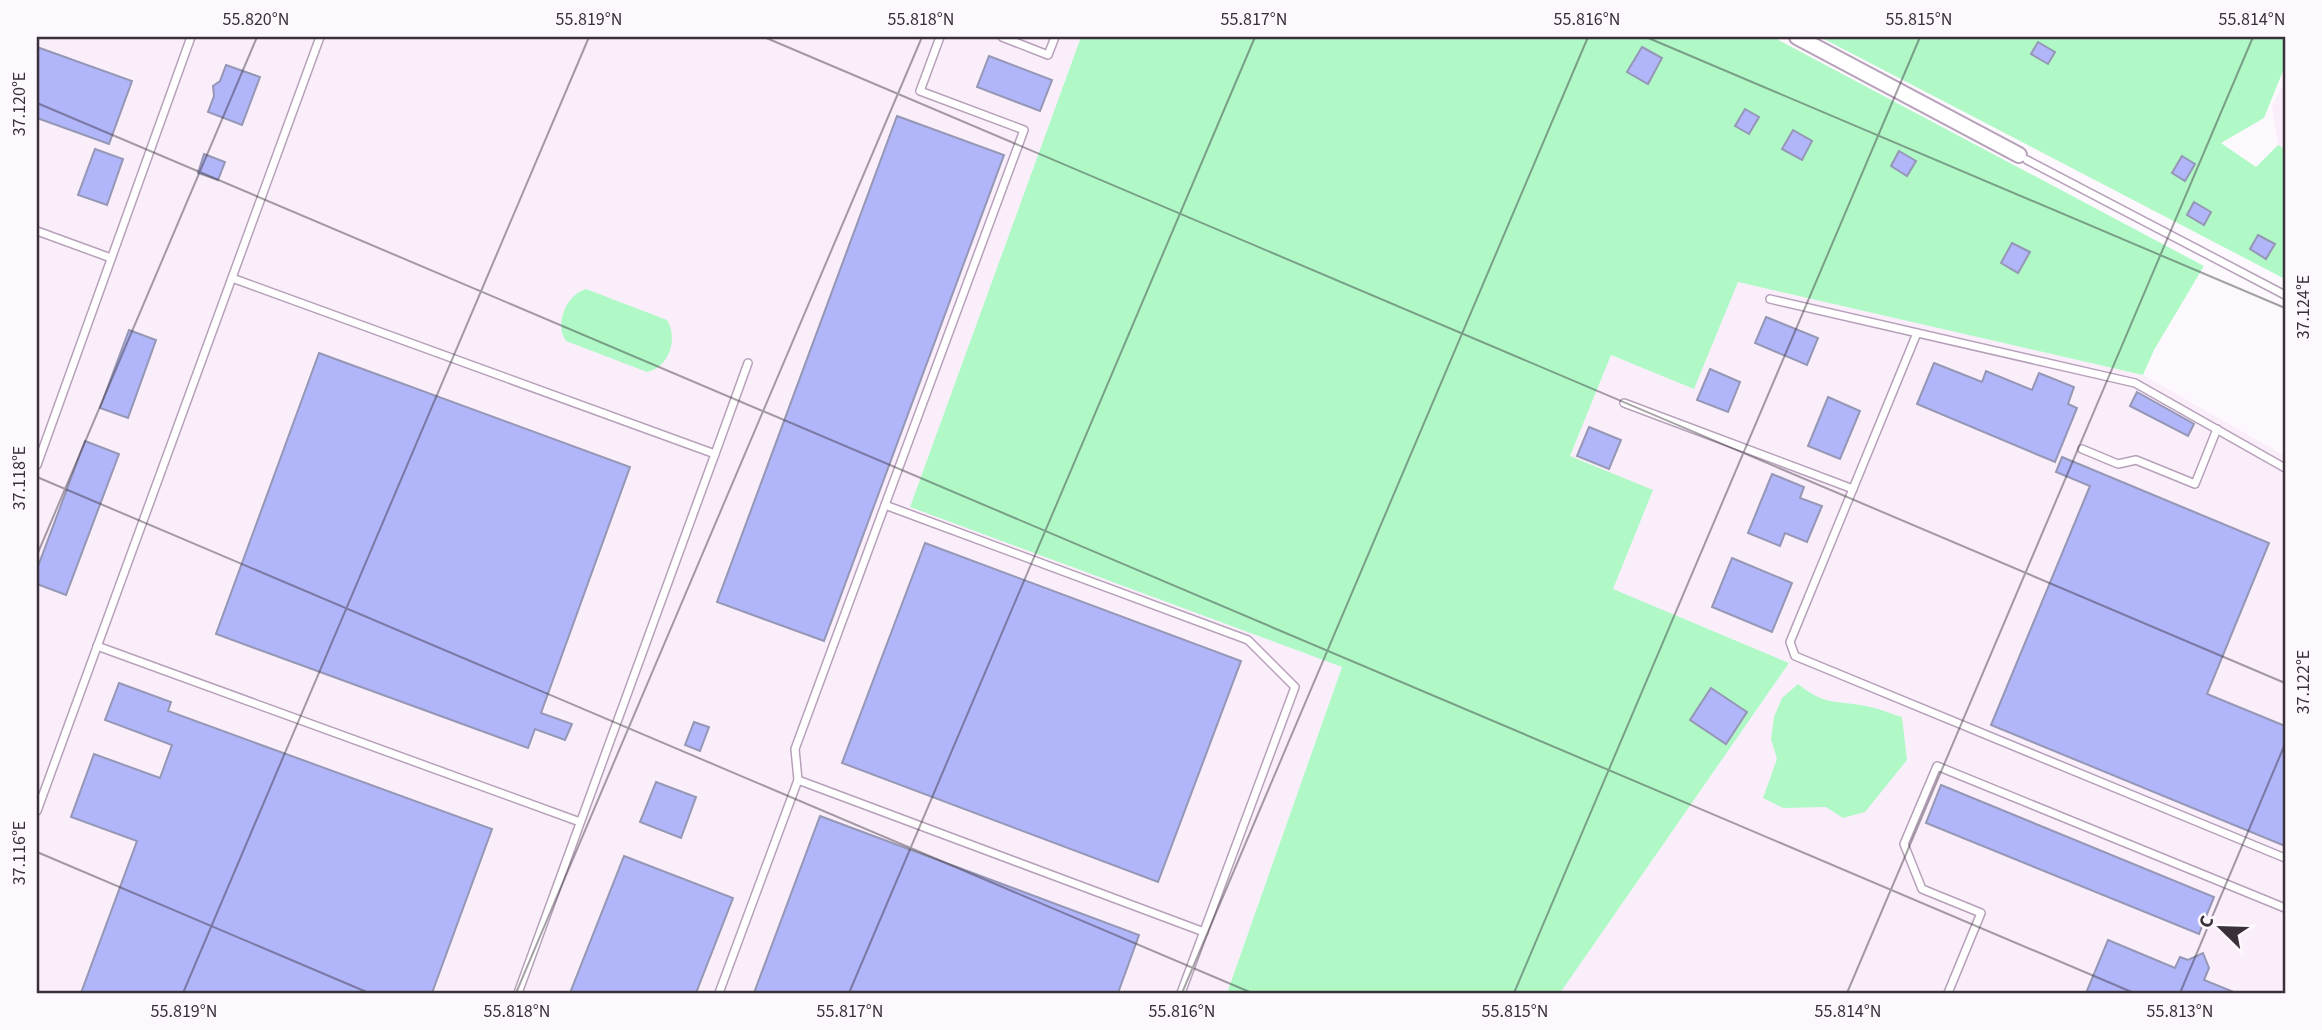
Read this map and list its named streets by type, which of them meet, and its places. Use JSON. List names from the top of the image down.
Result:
{
  "north": "top left",
  "coordinates": [
    "55.820°N",
    "55.819°N",
    "55.818°N",
    "55.817°N",
    "55.816°N",
    "55.815°N",
    "55.814°N",
    "37.120°E",
    "37.124°E",
    "37.118°E",
    "37.122°E",
    "37.116°E",
    "55.813°N"
  ]
}
